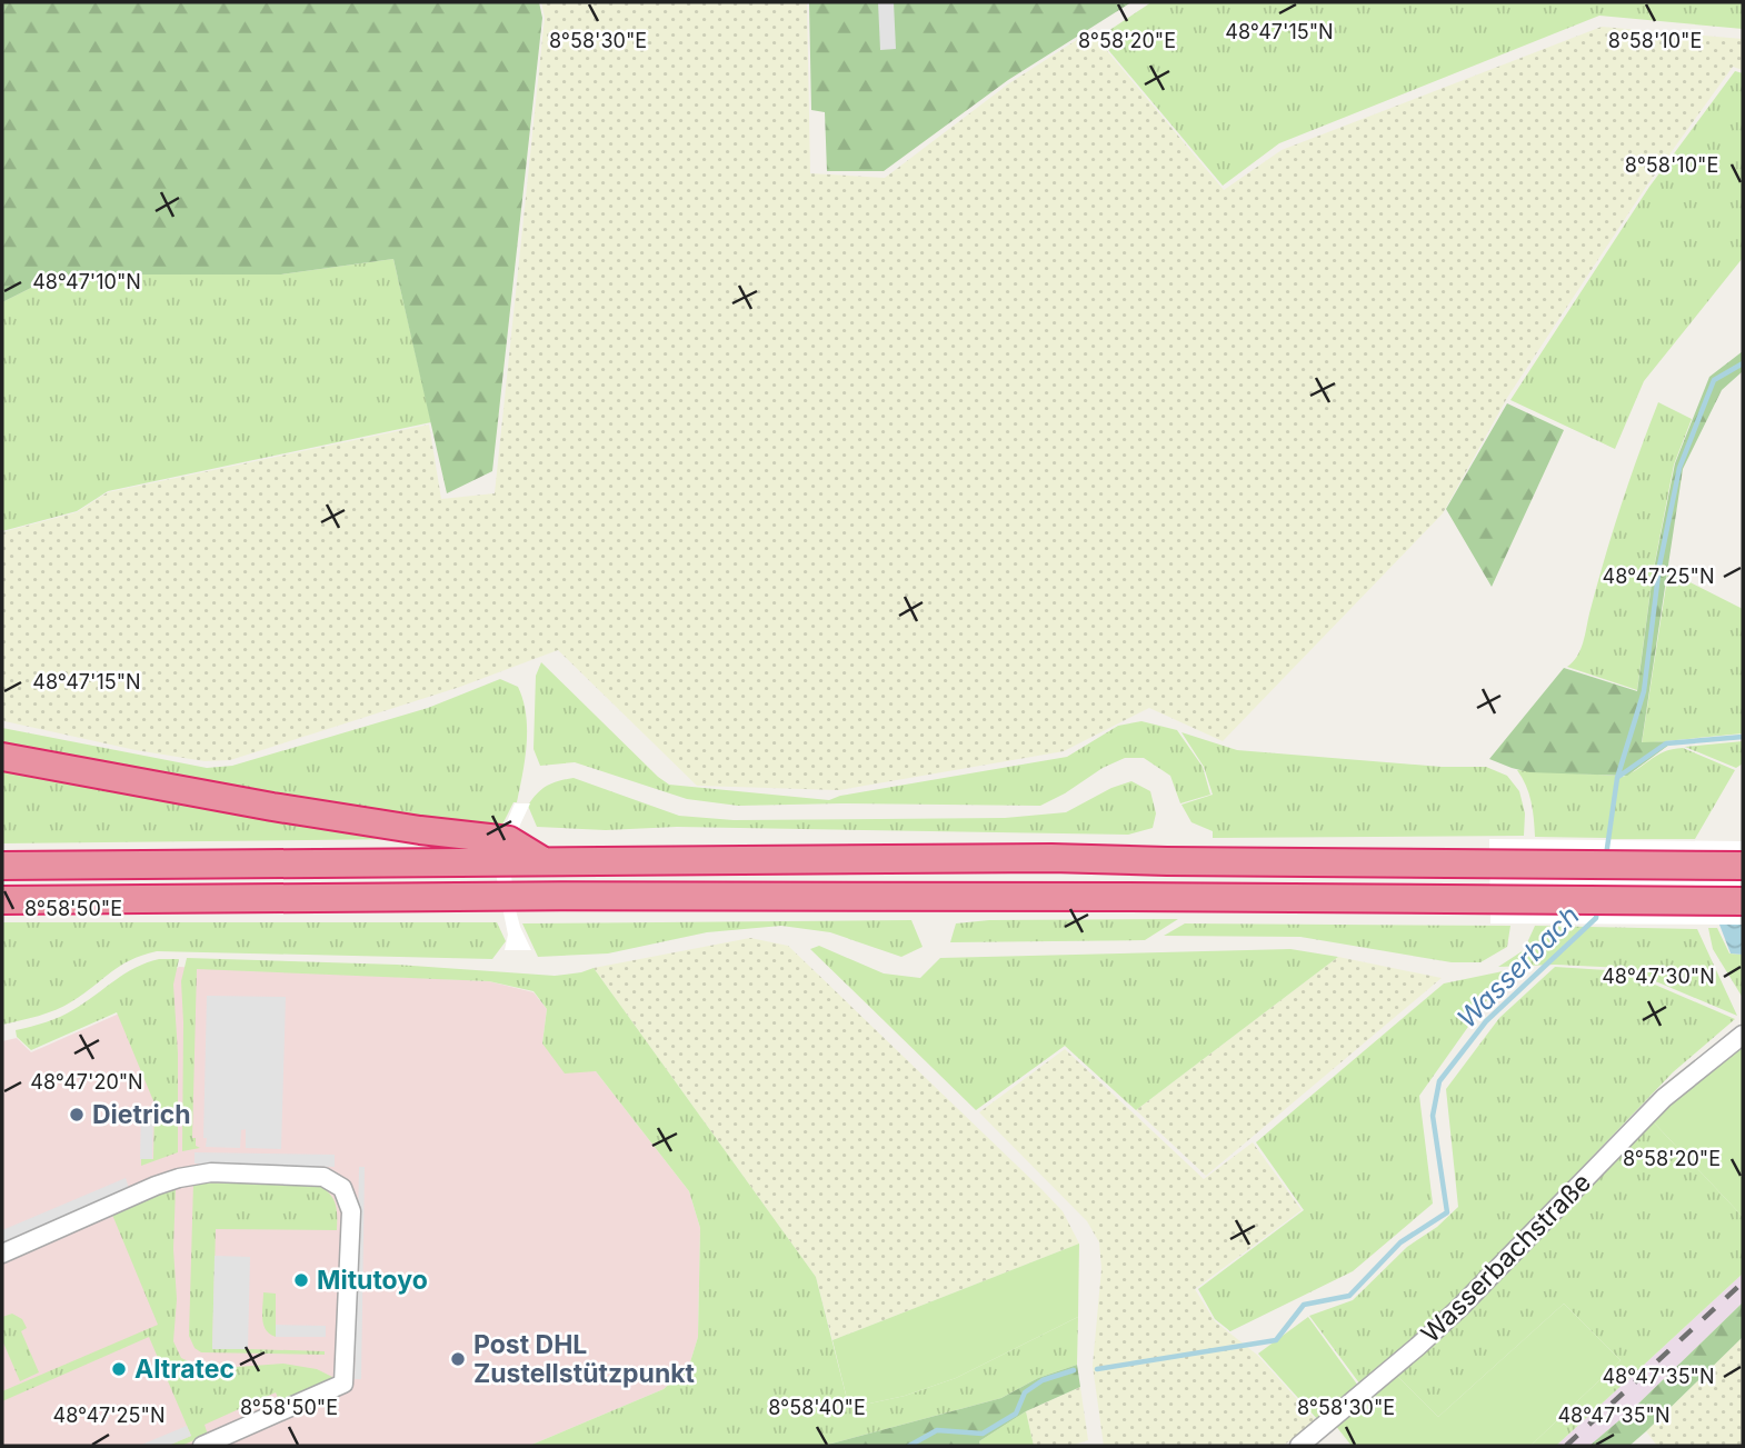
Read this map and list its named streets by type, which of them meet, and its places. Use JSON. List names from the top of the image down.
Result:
{
  "streets": {
    "street": ["Wasserbachstraße"]
  },
  "water": ["Wasserbach"],
  "places": [
    "Dietrich",
    "Mitutoyo",
    "Post DHL Zustellstützpunkt",
    "Altratec"
  ],
  "coordinates": [
    "48°47'15\"N",
    "8°58'30\"E",
    "8°58'20\"E",
    "8°58'10\"E",
    "48°47'10\"N",
    "48°47'25\"N",
    "8°58'50\"E",
    "48°47'30\"N",
    "48°47'20\"N",
    "48°47'35\"N",
    "8°58'40\"E"
  ]
}
